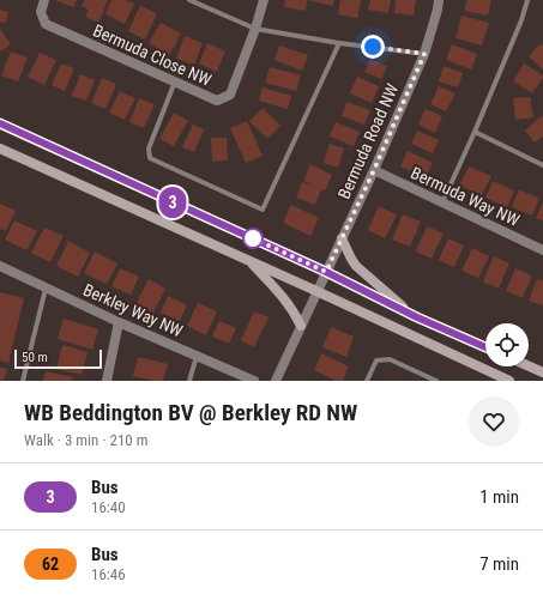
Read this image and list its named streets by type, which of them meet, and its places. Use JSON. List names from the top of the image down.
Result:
{
  "streets": {
    "street": [
      "Bermuda Close NW",
      "Bermuda Road NW",
      "Bermuda Way NW",
      "Berkley Way NW"
    ]
  },
  "crossings": [
    ["Bermuda Road NW", "Bermuda Way NW"]
  ],
  "lines": ["bus line 3"],
  "scale_bar": "50 m",
  "page": {
    "on_map": "3",
    "scale": "50 m",
    "heading": ["WB Beddington BV @ Berkley RD NW", "Walk · 3 min · 210 m"],
    "list": [
      {
        "mark": "3",
        "name": "Bus",
        "note": "16:40",
        "value": "1 min"
      },
      {
        "mark": "62",
        "name": "Bus",
        "note": "16:46",
        "value": "7 min"
      }
    ]
  }
}
